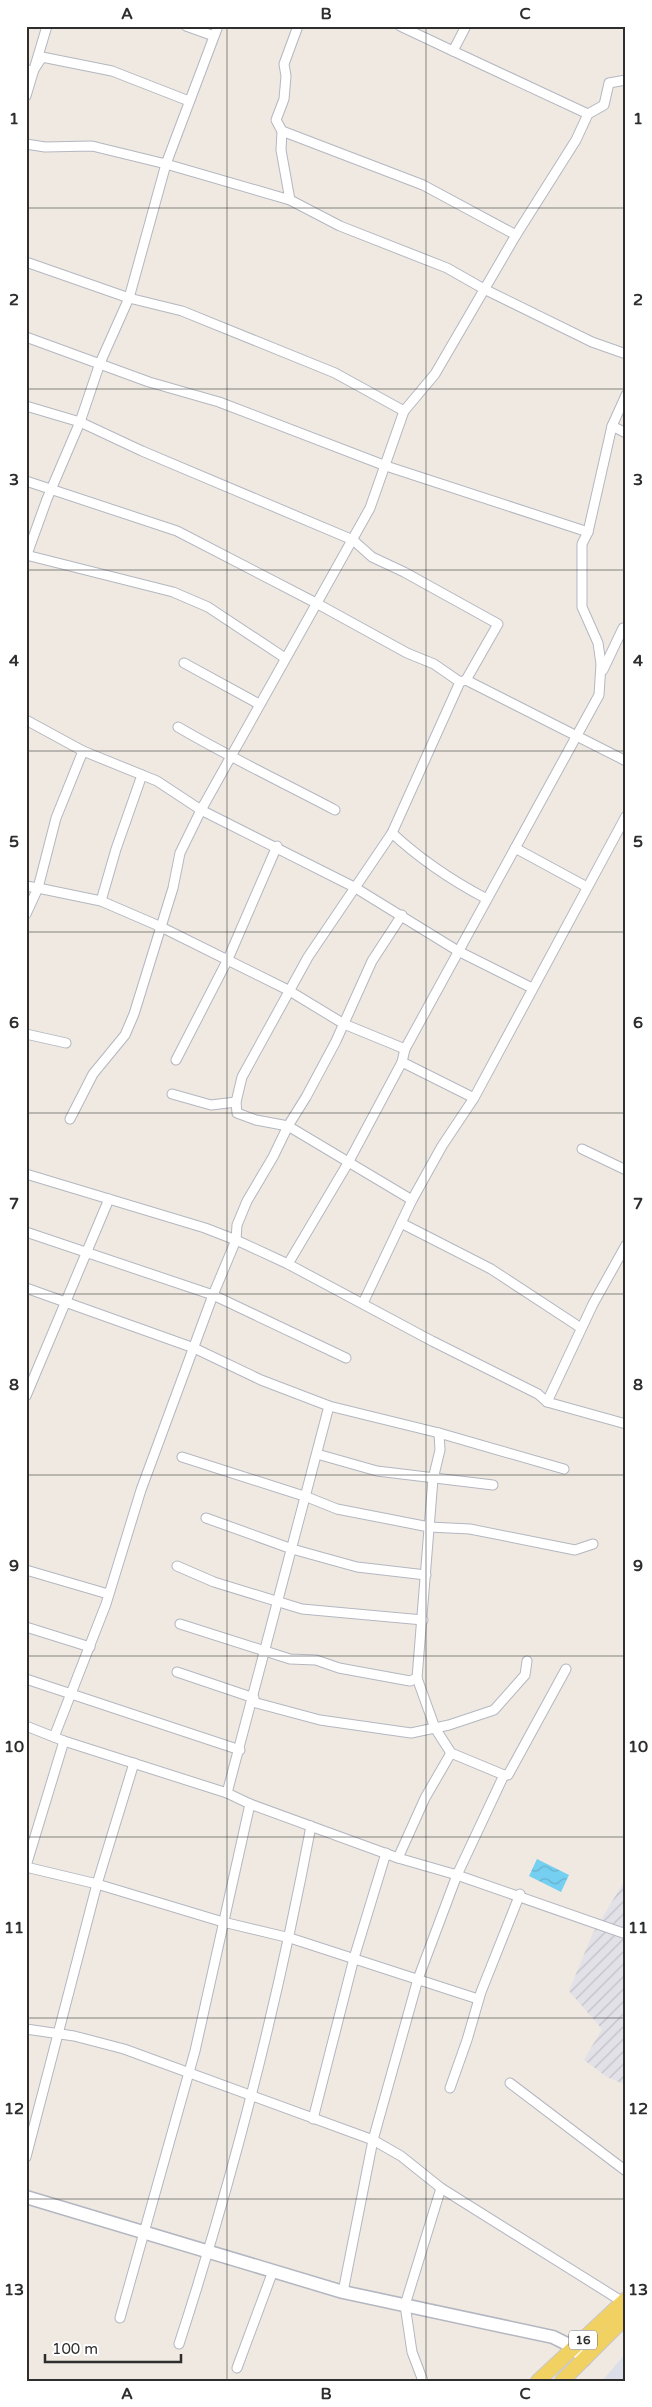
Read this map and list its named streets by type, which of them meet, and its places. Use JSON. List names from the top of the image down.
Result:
{
  "streets": {
    "main road": ["16"]
  },
  "scale_bar": "100 m",
  "grid": {
    "columns": ["A", "B", "C"],
    "rows": [
      "1",
      "2",
      "3",
      "4",
      "5",
      "6",
      "7",
      "8",
      "9",
      "10",
      "11",
      "12",
      "13"
    ]
  }
}
